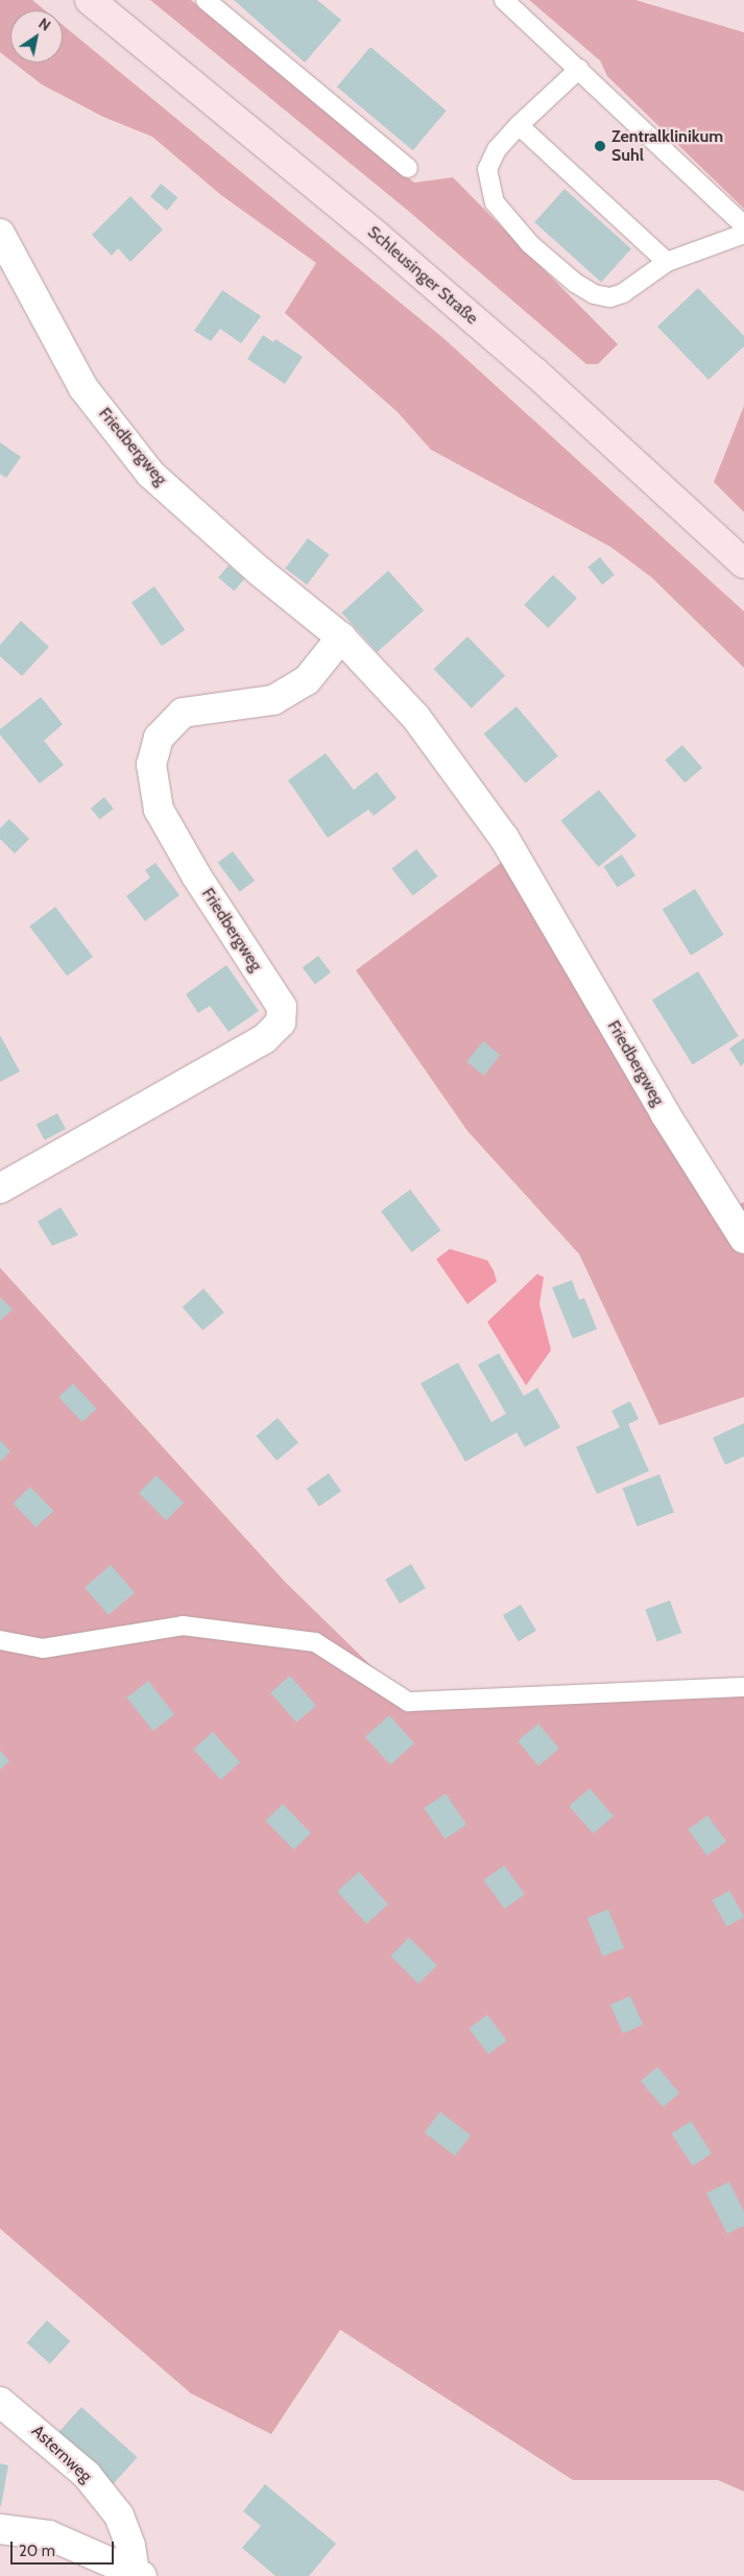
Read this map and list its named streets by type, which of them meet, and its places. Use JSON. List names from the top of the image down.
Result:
{
  "streets": {
    "main road": ["Schleusinger Straße"],
    "street": ["Friedbergweg", "Asternweg"]
  },
  "places": ["Zentralklinikum Suhl"],
  "scale_bar": "20 m",
  "north": "top right"
}
